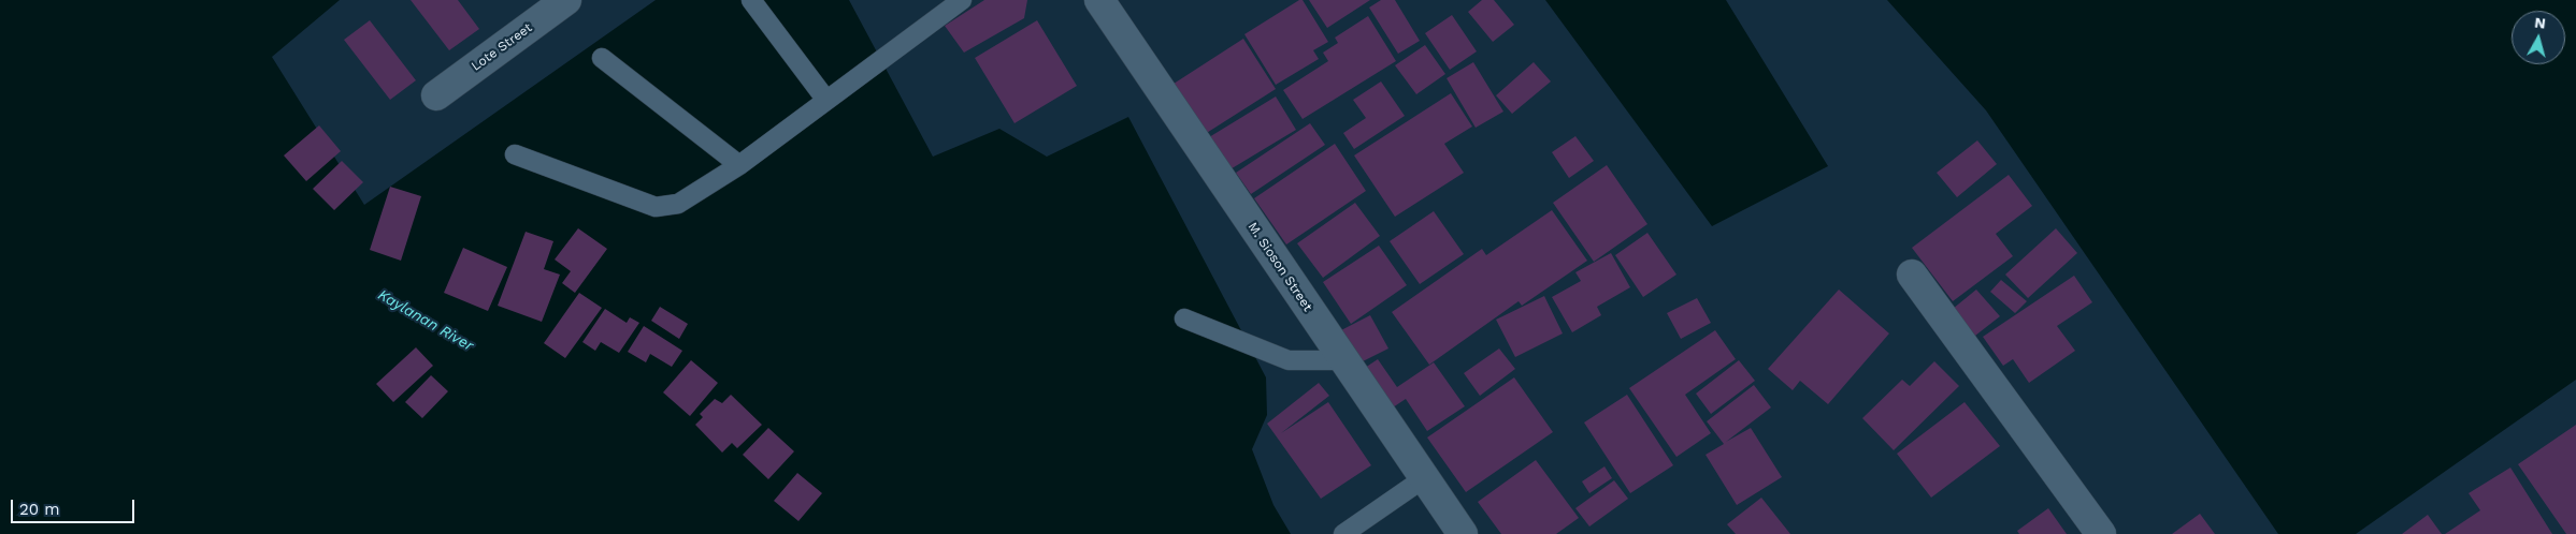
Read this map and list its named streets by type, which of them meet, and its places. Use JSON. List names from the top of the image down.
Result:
{
  "streets": {
    "street": ["Lote Street", "M. Sioson Street"]
  },
  "water": ["Kaylanan River"],
  "scale_bar": "20 m",
  "north": "top"
}
